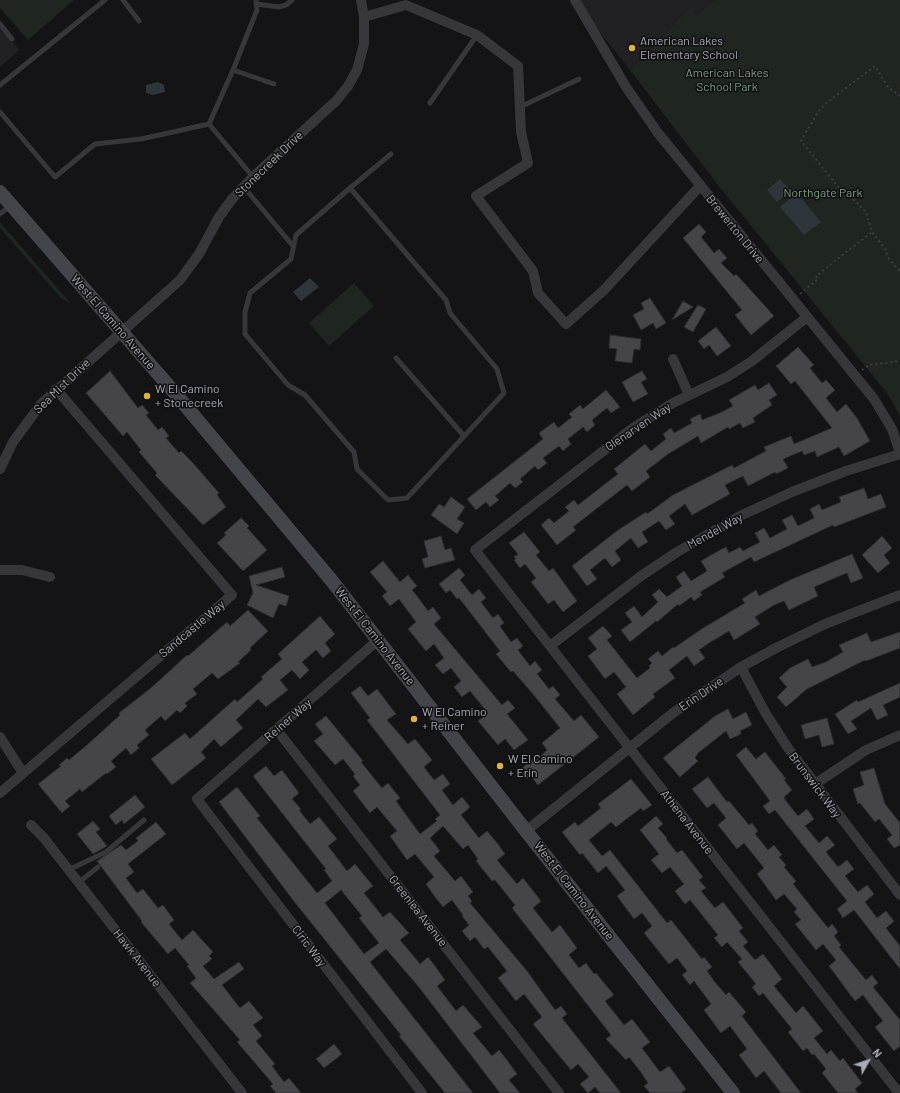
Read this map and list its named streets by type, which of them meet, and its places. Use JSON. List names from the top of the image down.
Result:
{
  "streets": {
    "main road": ["West El Camino Avenue"],
    "street": [
      "Stonecreek Drive",
      "Brewerton Drive",
      "Sea Mist Drive",
      "Glenarven Way",
      "Mendel Way",
      "Sandcastle Way",
      "Erin Drive",
      "Reiner Way",
      "Brunswick Way",
      "Athena Avenue",
      "Greenlea Avenue",
      "Ciric Way",
      "Hawk Avenue"
    ]
  },
  "crossings": [
    ["Stonecreek Drive", "West El Camino Avenue"],
    ["Stonecreek Drive", "Sea Mist Drive"],
    ["Brewerton Drive", "Glenarven Way"],
    ["Brewerton Drive", "Mendel Way"],
    ["West El Camino Avenue", "Sea Mist Drive"],
    ["West El Camino Avenue", "Erin Drive"],
    ["West El Camino Avenue", "Reiner Way"],
    ["Sea Mist Drive", "Sandcastle Way"],
    ["Glenarven Way", "Athena Avenue"],
    ["Mendel Way", "Athena Avenue"],
    ["Erin Drive", "Brunswick Way"],
    ["Erin Drive", "Athena Avenue"],
    ["Reiner Way", "Greenlea Avenue"],
    ["Reiner Way", "Ciric Way"]
  ],
  "parks": ["American Lakes School Park", "Northgate Park"],
  "places": [
    "American Lakes Elementary School",
    "W El Camino + Stonecreek",
    "W El Camino + Reiner",
    "W El Camino + Erin"
  ],
  "north": "top right"
}
